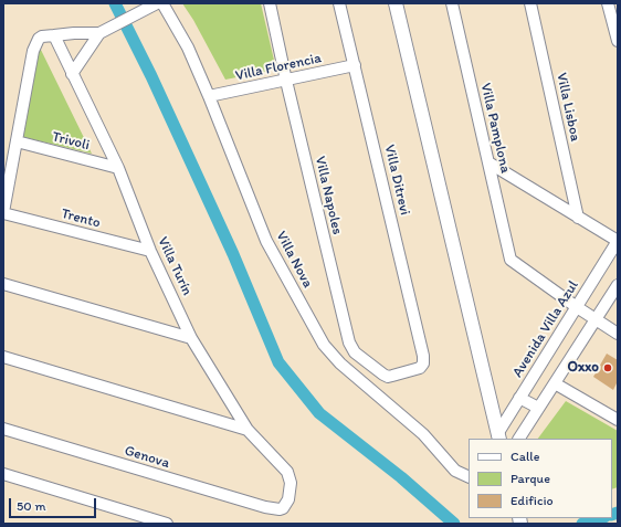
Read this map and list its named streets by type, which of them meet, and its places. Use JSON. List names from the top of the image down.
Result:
{
  "streets": {
    "street": [
      "Villa Florencia",
      "Villa Lisboa",
      "Villa Pamplona",
      "Trivoli",
      "Villa Ditrevi",
      "Villa Napoles",
      "Trento",
      "Villa Nova",
      "Villa Turín",
      "Avenida Villa Azul",
      "Genova"
    ]
  },
  "crossings": [
    ["Villa Florencia", "Villa Ditrevi"],
    ["Villa Florencia", "Villa Napoles"],
    ["Villa Florencia", "Villa Nova"],
    ["Villa Pamplona", "Avenida Villa Azul"],
    ["Trivoli", "Villa Turín"],
    ["Villa Ditrevi", "Villa Napoles"],
    ["Trento", "Villa Turín"],
    ["Villa Turín", "Genova"]
  ],
  "places": ["Oxxo"],
  "legend": ["Calle", "Parque", "Edificio"],
  "scale_bar": "50 m"
}
